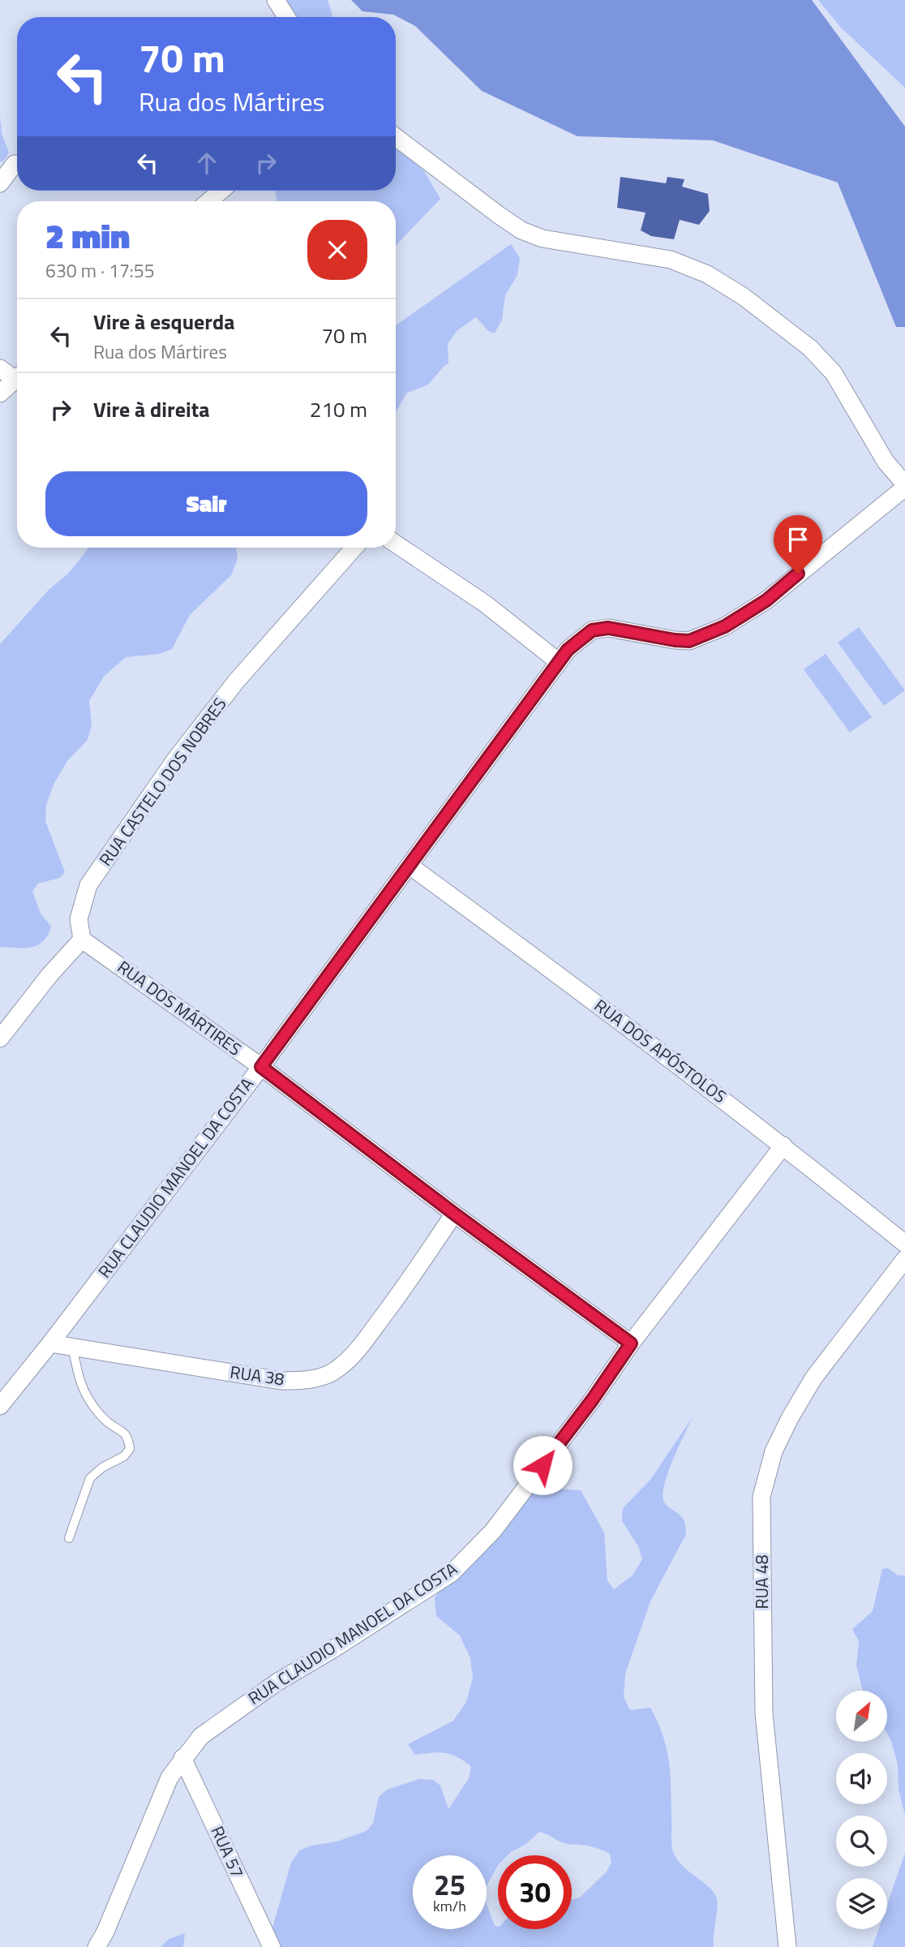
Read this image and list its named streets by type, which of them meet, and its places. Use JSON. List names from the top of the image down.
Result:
{
  "streets": {
    "street": [
      "RUA CASTELO DOS NOBRES",
      "RUA DOS MÁRTIRES",
      "RUA DOS APÓSTOLOS",
      "RUA CLAUDIO MANOEL DA COSTA",
      "RUA 38",
      "RUA 48",
      "RUA 57"
    ]
  },
  "crossings": [
    ["RUA CASTELO DOS NOBRES", "RUA DOS MÁRTIRES"],
    ["RUA DOS MÁRTIRES", "RUA CLAUDIO MANOEL DA COSTA"],
    ["RUA DOS MÁRTIRES", "RUA 38"],
    ["RUA DOS APÓSTOLOS", "RUA CLAUDIO MANOEL DA COSTA"],
    ["RUA CLAUDIO MANOEL DA COSTA", "RUA 38"],
    ["RUA CLAUDIO MANOEL DA COSTA", "RUA 57"]
  ],
  "north": "top right",
  "page": {
    "turn": ["70 m", "Rua dos Mártires"],
    "heading": ["2 min", "630 m · 17:55"],
    "list": [
      {
        "name": "Vire à esquerda",
        "note": "Rua dos Mártires",
        "value": "70 m"
      },
      {
        "name": "Vire à direita",
        "value": "210 m"
      }
    ],
    "buttons": "Sair",
    "speed": "25 km/h",
    "limit": "30"
  }
}
